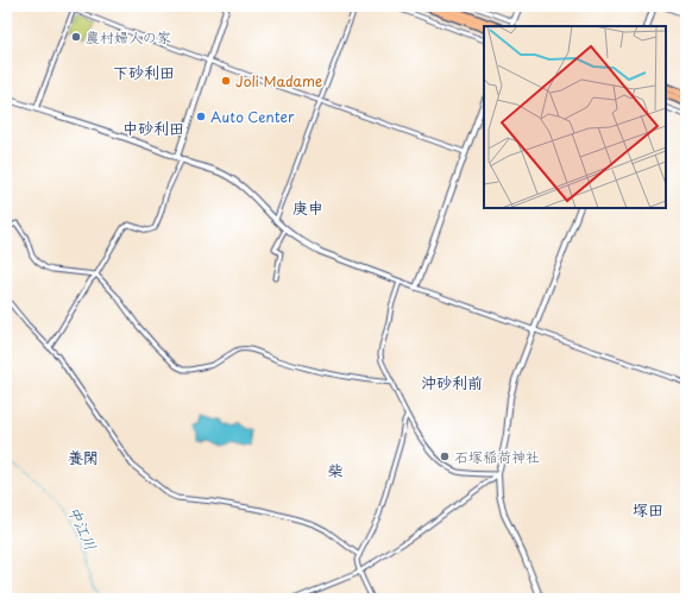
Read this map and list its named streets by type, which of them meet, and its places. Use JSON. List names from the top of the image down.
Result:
{
  "districts": [
    "下砂利田",
    "中砂利田",
    "庚申",
    "沖砂利前",
    "養閑",
    "柴",
    "塚田"
  ],
  "water": ["中江川"],
  "places": [
    "農村婦人の家",
    "Joli Madame",
    "Auto Center",
    "石塚稲荷神社"
  ]
}
